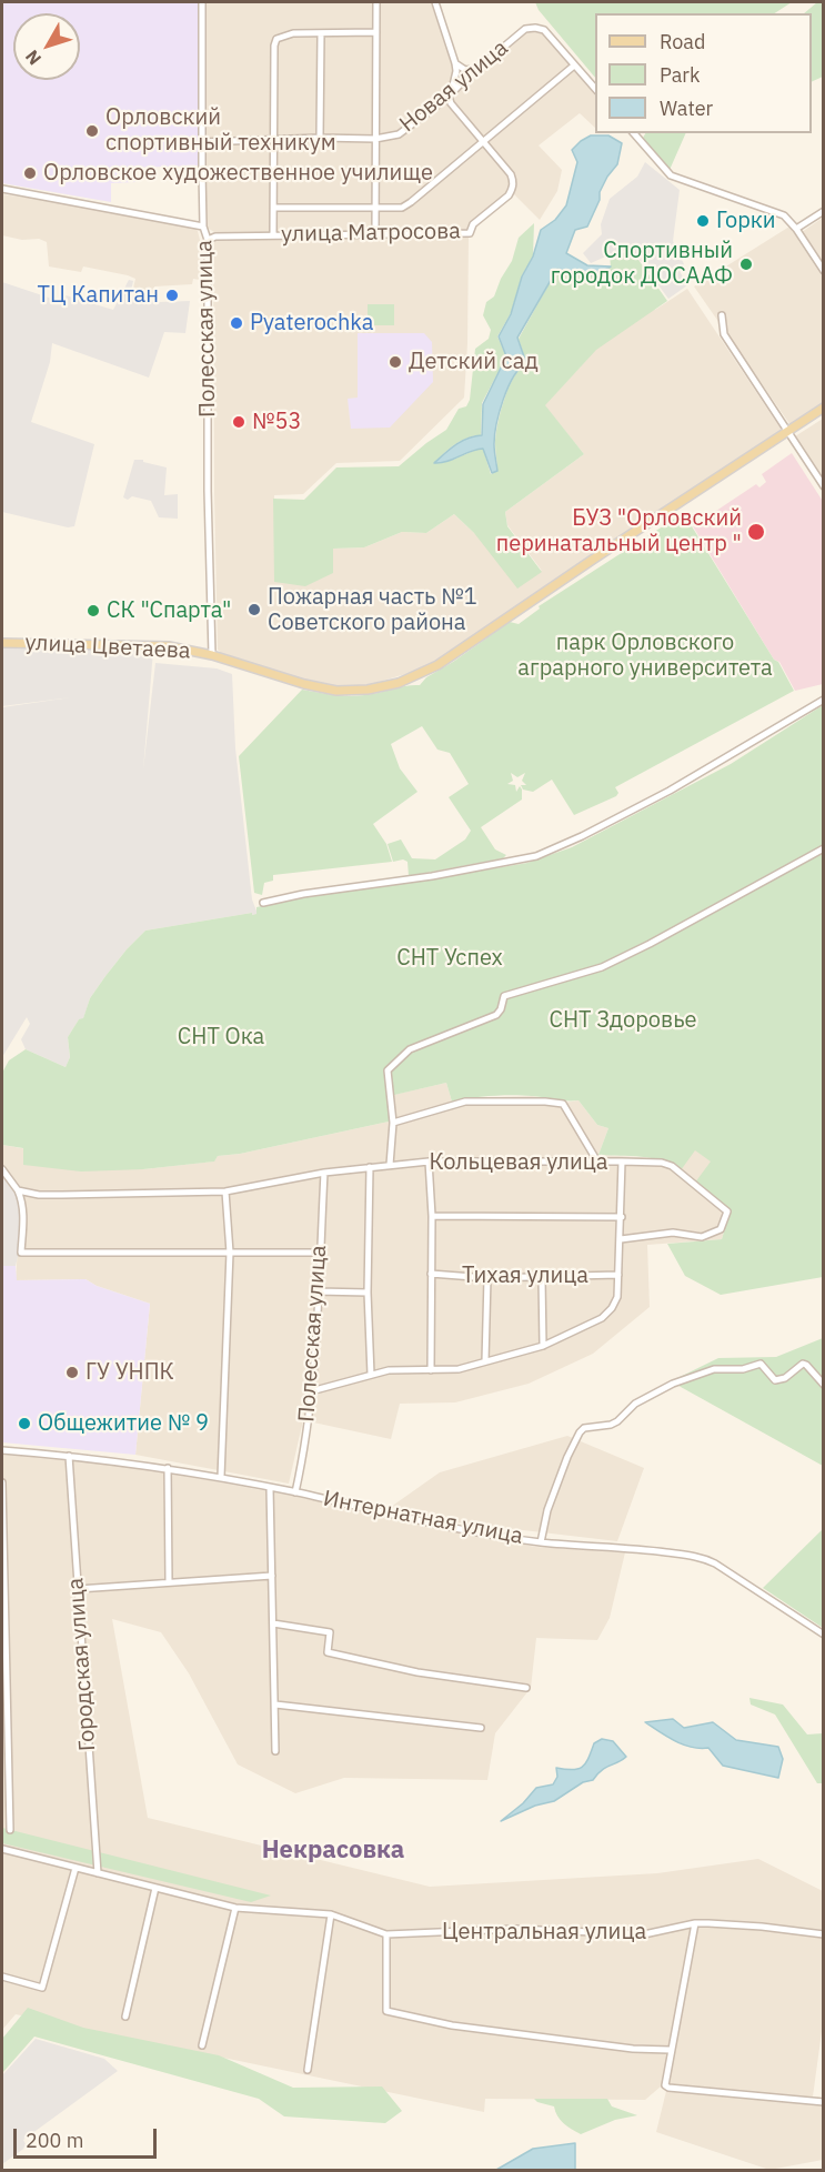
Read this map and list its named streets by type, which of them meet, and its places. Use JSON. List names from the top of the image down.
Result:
{
  "streets": {
    "main road": ["улица Цветаева"],
    "street": [
      "Новая улица",
      "улица Матросова",
      "Полесская улица",
      "Кольцевая улица",
      "Тихая улица",
      "Интернатная улица",
      "Городская улица",
      "Центральная улица"
    ]
  },
  "crossings": [
    ["Новая улица", "Полесская улица"],
    ["улица Матросова", "Полесская улица"],
    ["Полесская улица", "улица Цветаева"],
    ["Полесская улица", "Кольцевая улица"],
    ["Полесская улица", "Интернатная улица"],
    ["Кольцевая улица", "Тихая улица"],
    ["Интернатная улица", "Городская улица"],
    ["Городская улица", "Центральная улица"]
  ],
  "districts": ["Некрасовка"],
  "parks": [
    "парк Орловского аграрного университета",
    "СНТ Успех",
    "СНТ Здоровье",
    "СНТ Ока"
  ],
  "places": [
    "Орловский спортивный техникум",
    "Орловское художественное училище",
    "Горки",
    "Спортивный городок ДОСААФ",
    "ТЦ Капитан",
    "Pyaterochka",
    "Детский сад",
    "№53",
    "БУЗ \"Орловский перинатальный центр \"",
    "Пожарная часть №1 Советского района",
    "СК \"Спарта\"",
    "ГУ УНПК",
    "Общежитие № 9"
  ],
  "legend": ["Road", "Park", "Water"],
  "scale_bar": "200 m",
  "north": "bottom left"
}
